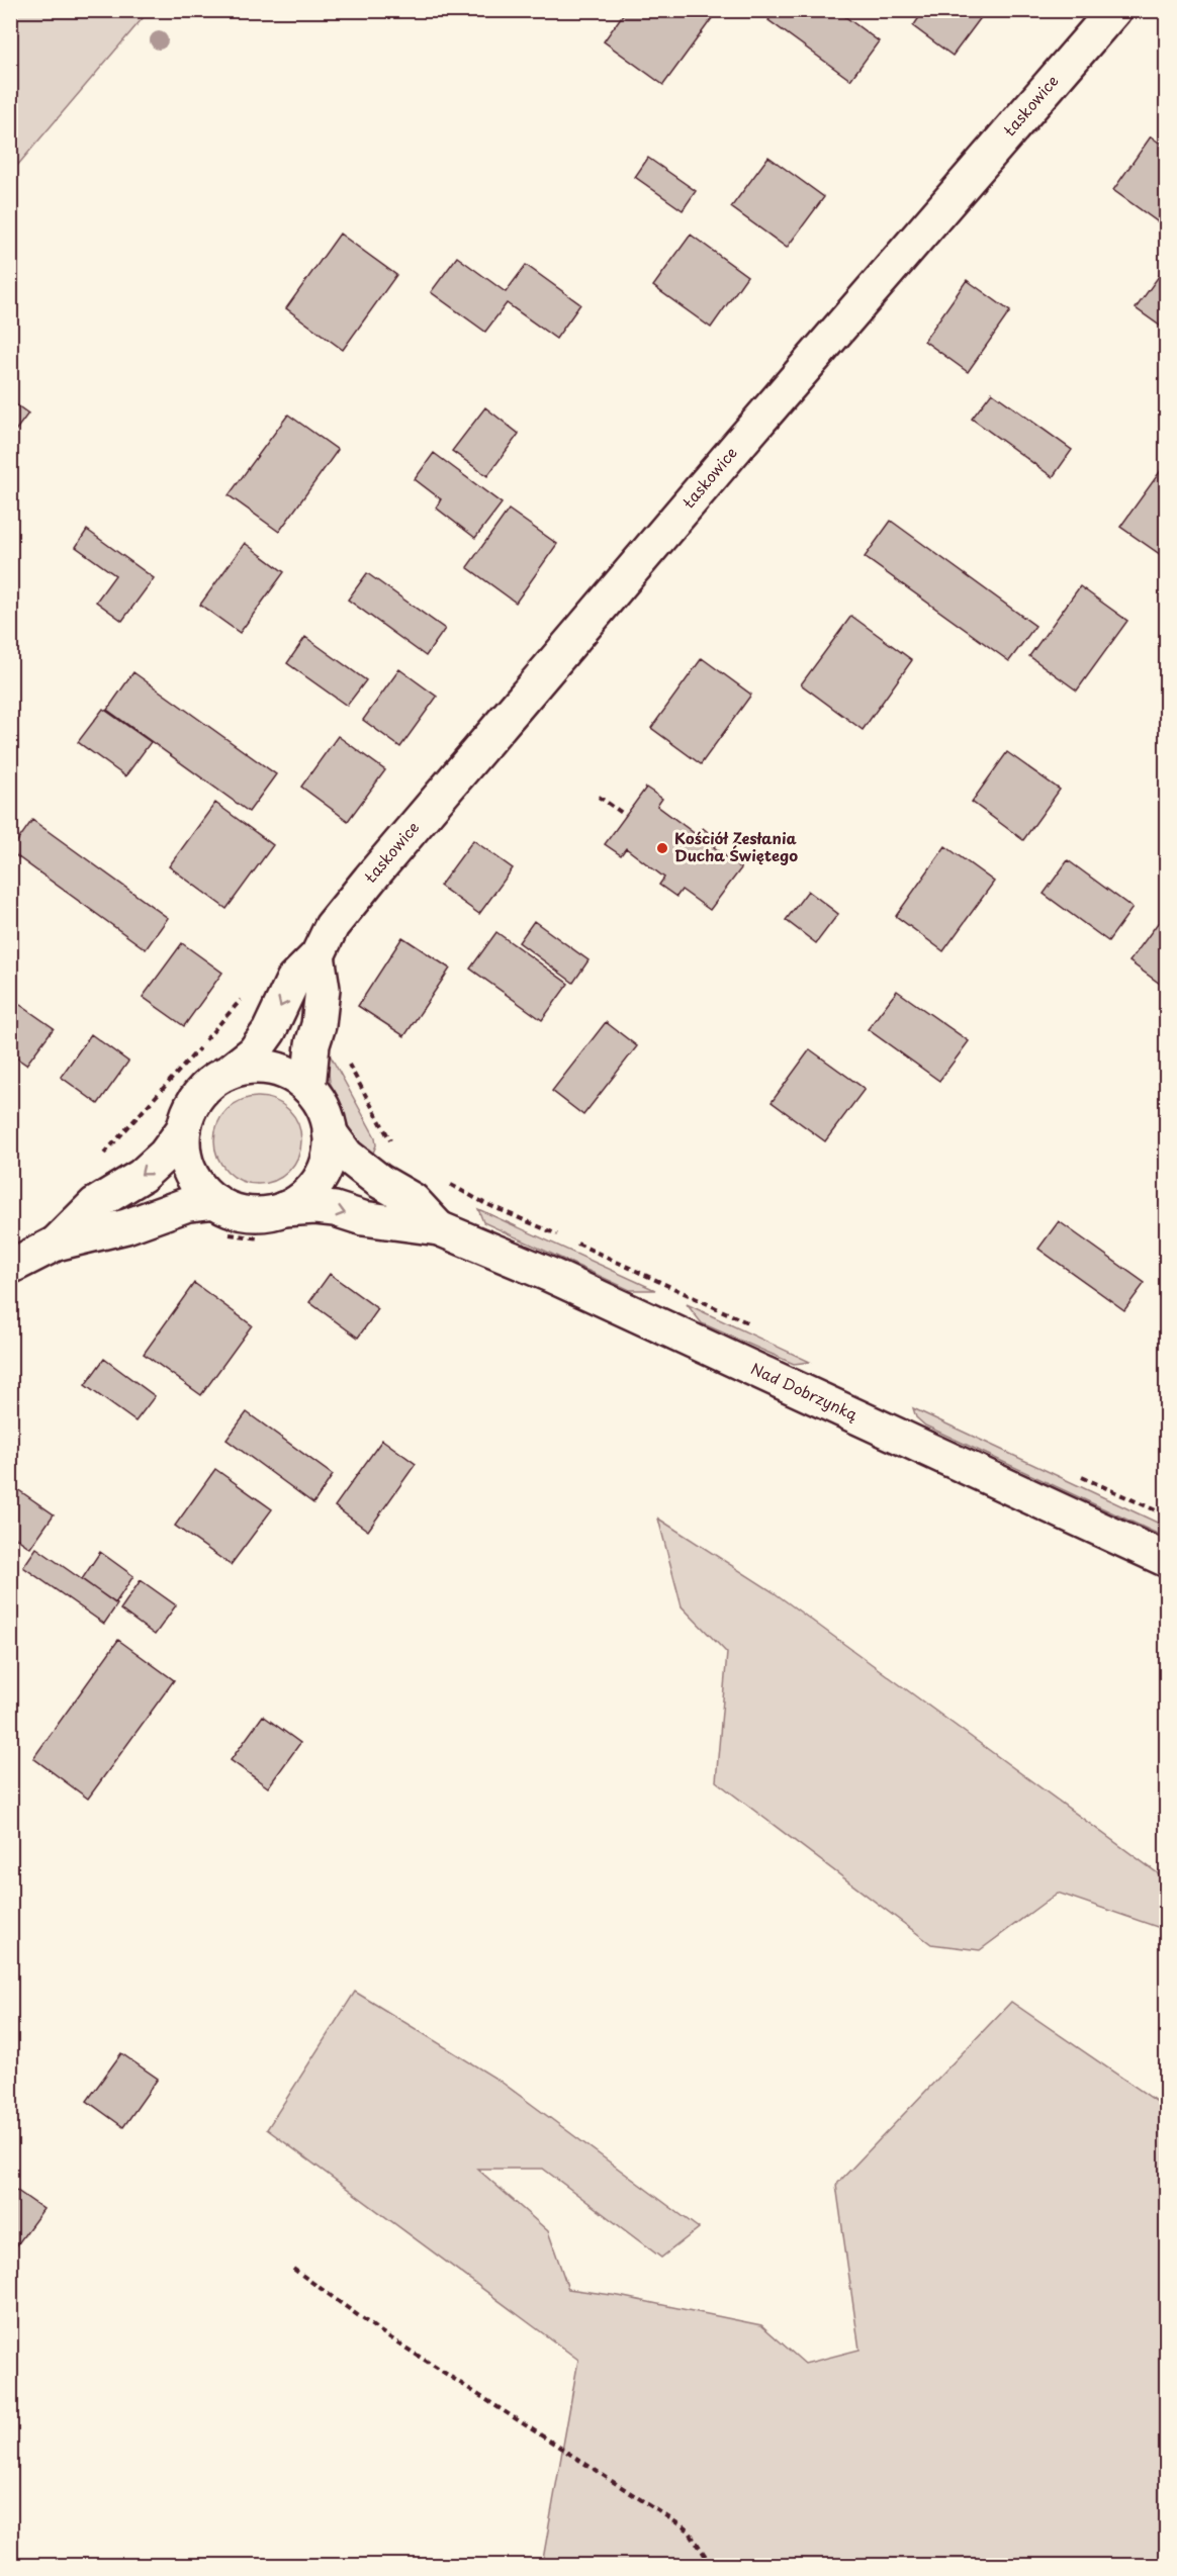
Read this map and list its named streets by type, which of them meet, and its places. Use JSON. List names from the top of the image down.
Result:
{
  "streets": {
    "street": ["Łaskowice", "Nad Dobrzynką"]
  },
  "crossings": [
    ["Łaskowice", "Nad Dobrzynką"]
  ],
  "places": ["Kościół Zesłania Ducha Świętego"]
}
